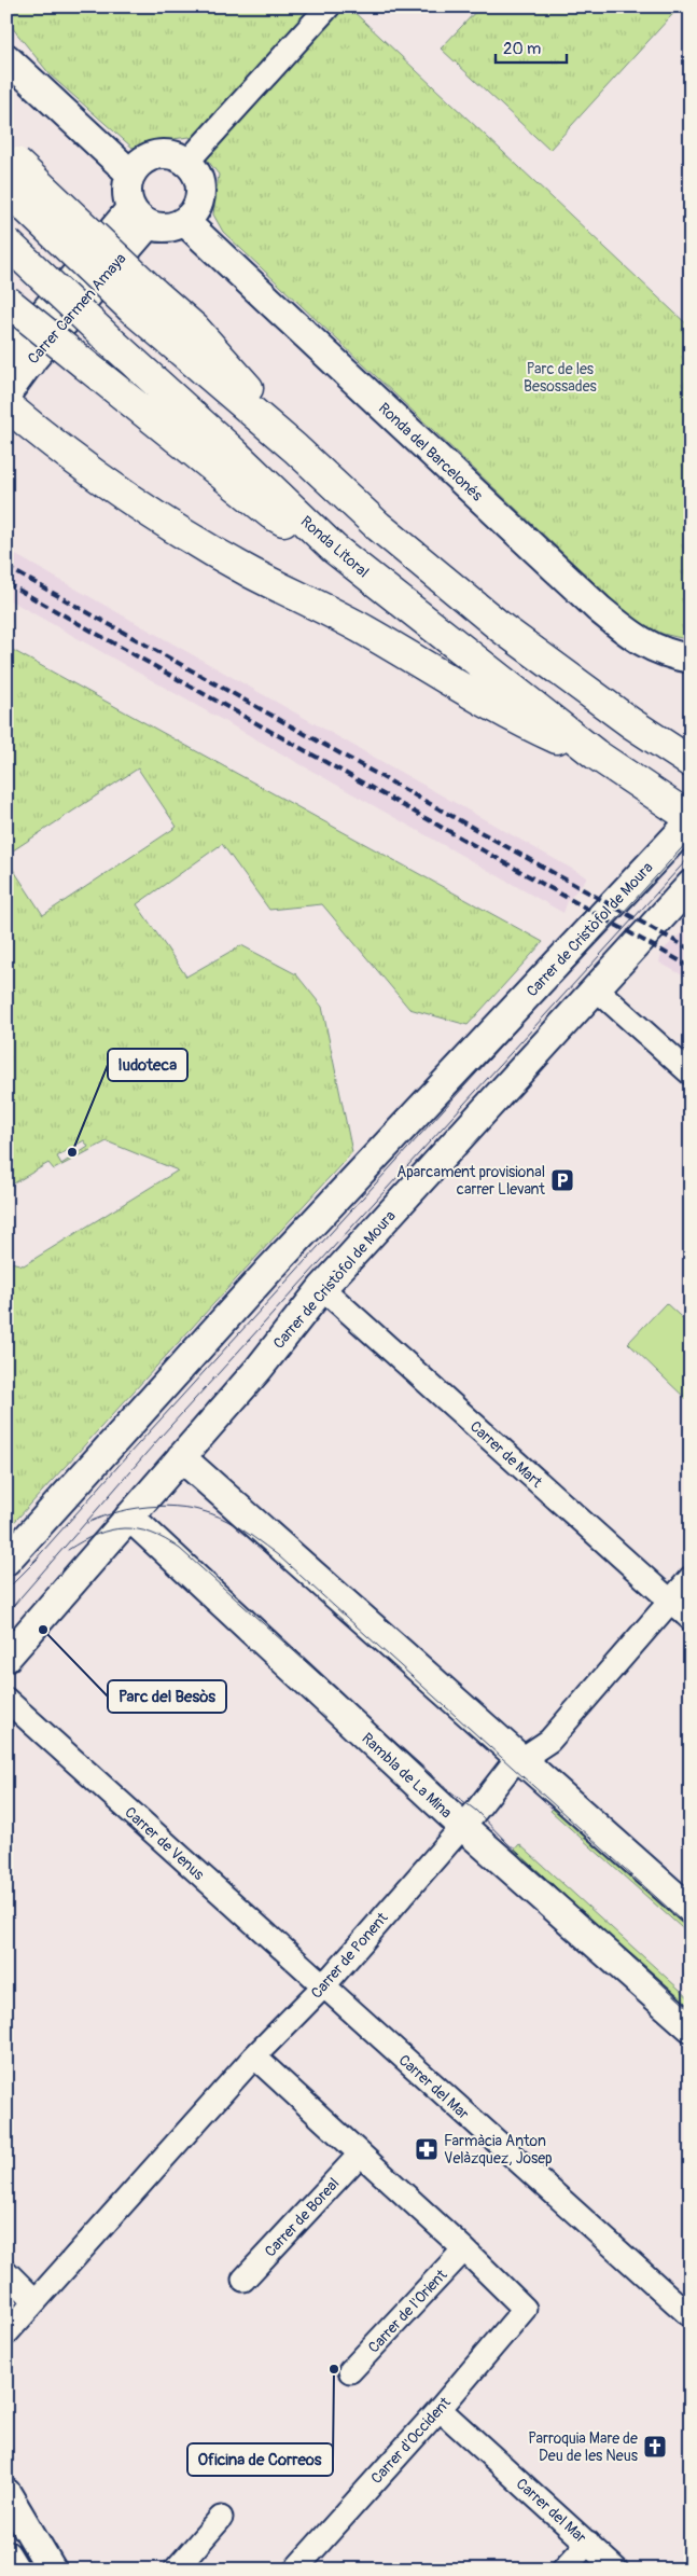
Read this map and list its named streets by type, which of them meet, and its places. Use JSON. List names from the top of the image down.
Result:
{
  "streets": {
    "highway": ["Ronda Litoral"],
    "street": [
      "Carrer Carmen Amaya",
      "Ronda del Barcelonés",
      "Carrer de Cristòfol de Moura",
      "Carrer de Mart",
      "Rambla de La Mina",
      "Carrer de Venus",
      "Carrer de Ponent",
      "Carrer del Mar",
      "Carrer de Boreal",
      "Carrer de l'Orient",
      "Carrer d'Occident"
    ]
  },
  "crossings": [
    ["Carrer Carmen Amaya", "Ronda del Barcelonés"],
    ["Ronda Litoral", "Carrer de Cristòfol de Moura"],
    ["Carrer de Cristòfol de Moura", "Carrer de Mart"],
    ["Carrer de Cristòfol de Moura", "Rambla de La Mina"],
    ["Carrer de Mart", "Carrer de Ponent"],
    ["Rambla de La Mina", "Carrer de Ponent"],
    ["Carrer de Venus", "Carrer de Ponent"],
    ["Carrer de Venus", "Carrer del Mar"],
    ["Carrer de Ponent", "Carrer del Mar"],
    ["Carrer del Mar", "Carrer d'Occident"],
    ["Carrer de l'Orient", "Carrer d'Occident"]
  ],
  "parks": ["Parc de les Besossades"],
  "places": {
    "other": ["ludoteca", "Parc del Besòs", "Oficina de Correos"],
    "parking": ["Aparcament provisional carrer Llevant"],
    "pharmacy": ["Farmàcia Anton Velàzquez, Josep"],
    "church": ["Parroquia Mare de Deu de les Neus"]
  },
  "scale_bar": "20 m"
}
